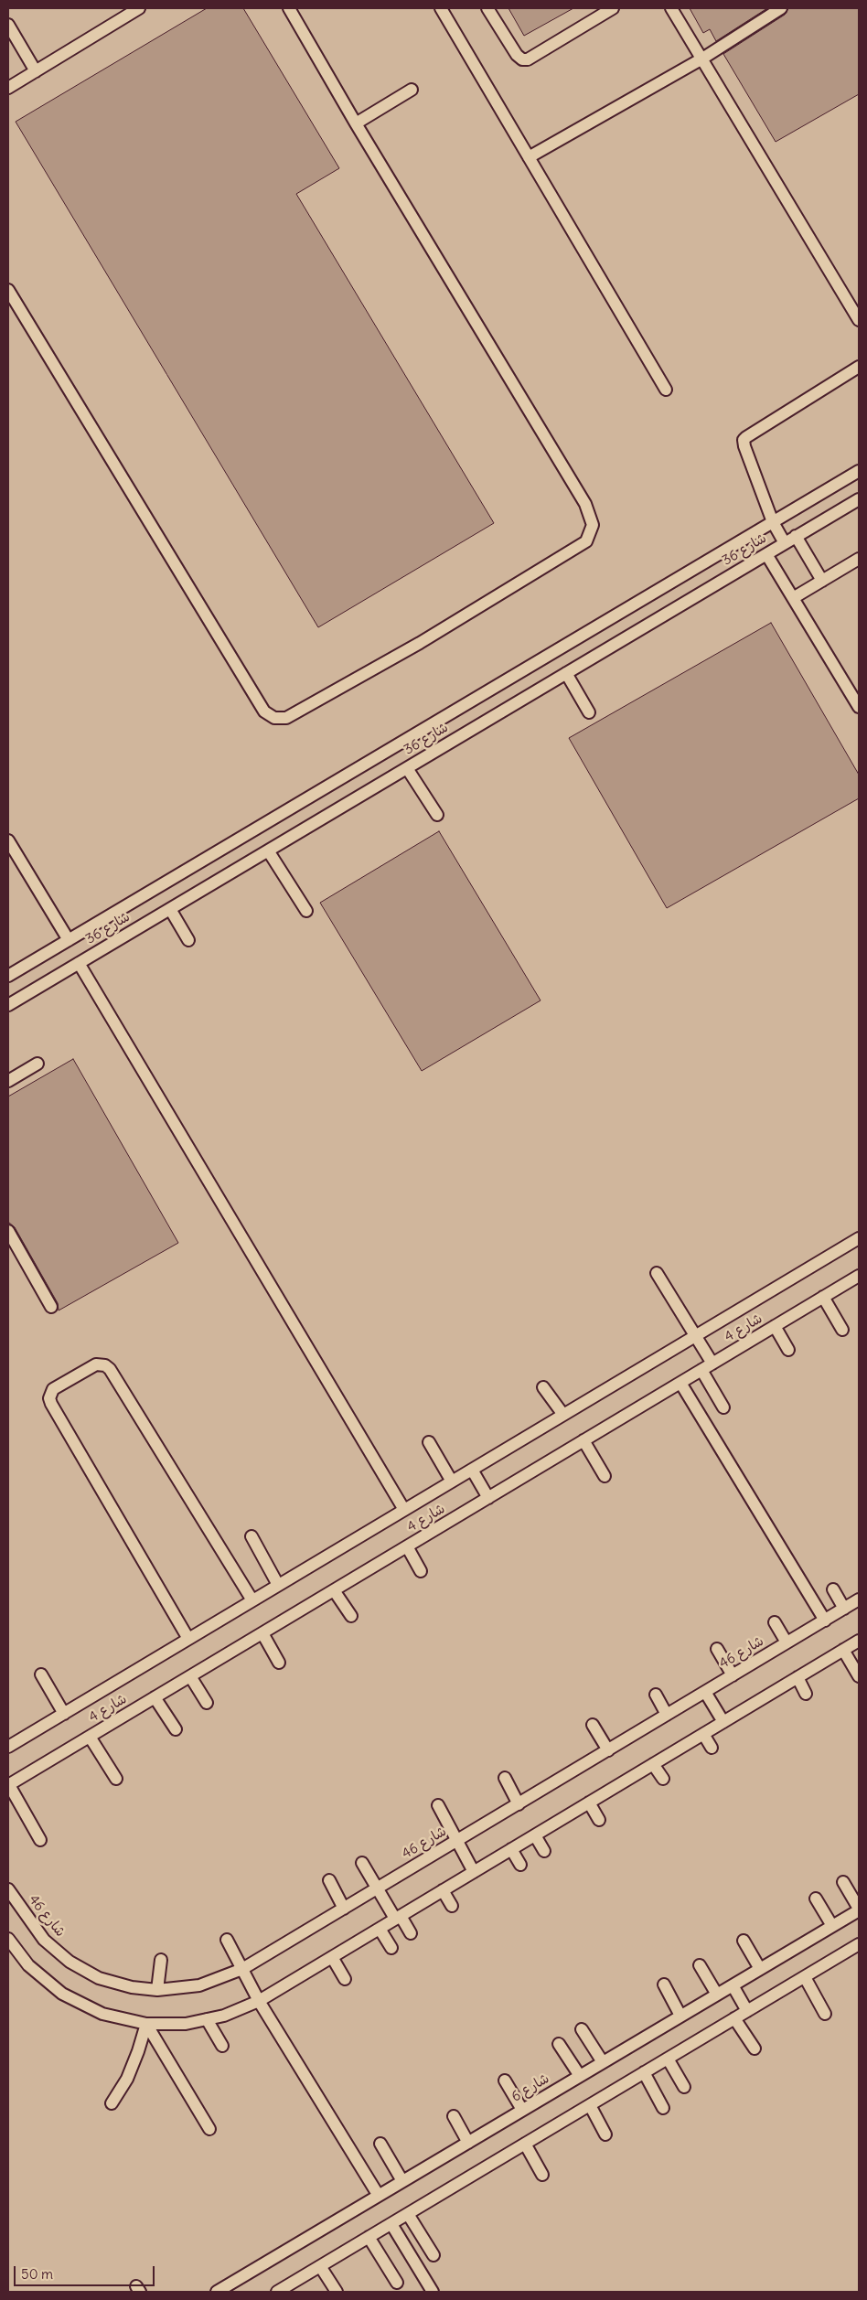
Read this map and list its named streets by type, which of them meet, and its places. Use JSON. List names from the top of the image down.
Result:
{
  "streets": {
    "lane": [
      "شارع 36",
      "شارع 4",
      "شارع 46",
      "شارع 6"
    ]
  },
  "scale_bar": "50 m"
}
